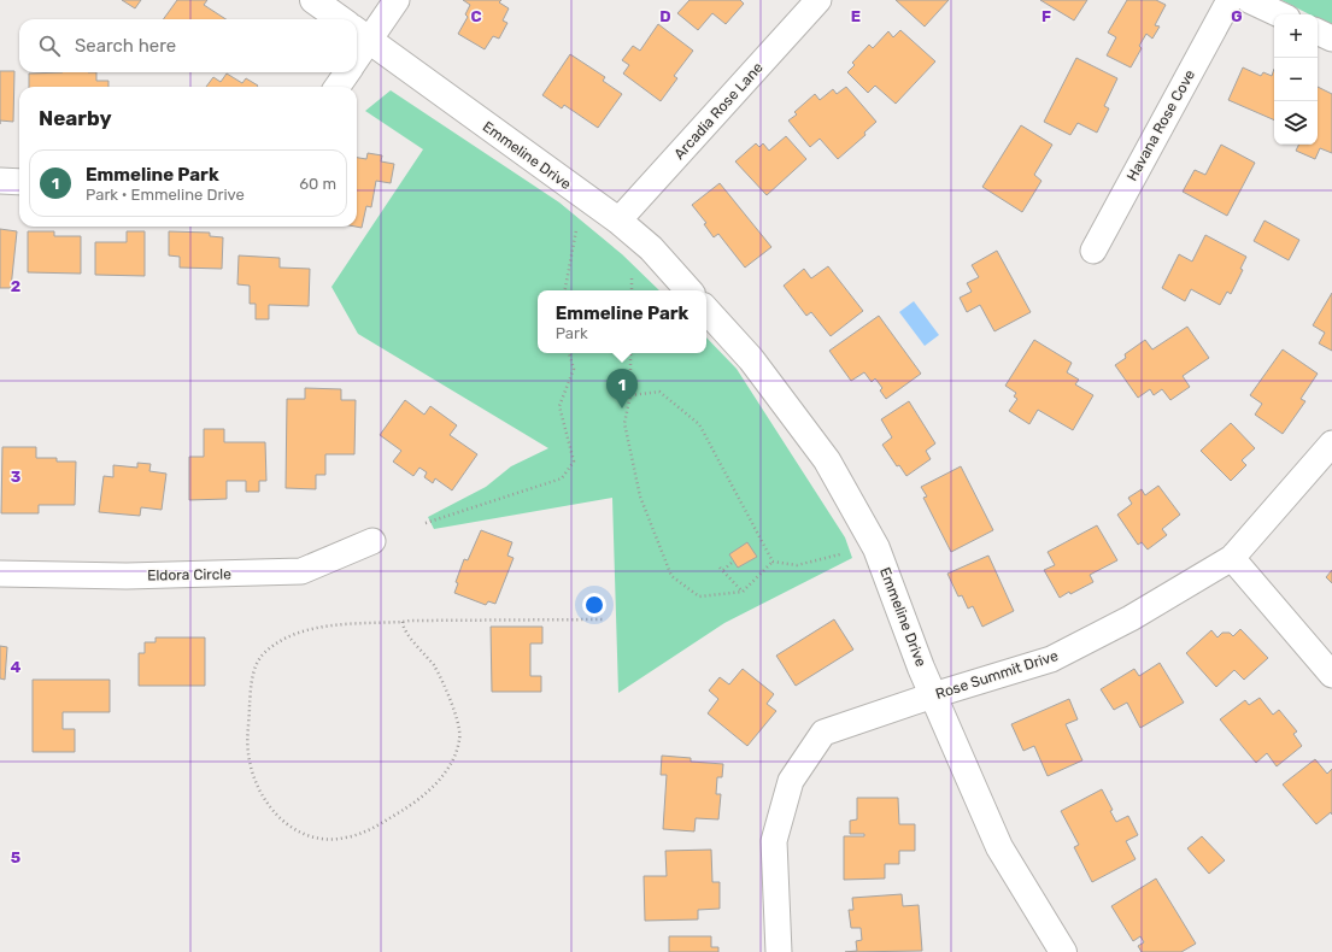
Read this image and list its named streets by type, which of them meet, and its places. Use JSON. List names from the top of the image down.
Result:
{
  "streets": {
    "street": [
      "Arcadia Rose Lane",
      "Havana Rose Cove",
      "Emmeline Drive",
      "Eldora Circle",
      "Rose Summit Drive"
    ]
  },
  "crossings": [
    ["Arcadia Rose Lane", "Emmeline Drive"],
    ["Emmeline Drive", "Rose Summit Drive"]
  ],
  "page": {
    "map_buttons": ["+", "−"],
    "search": "Search here",
    "heading": "Nearby",
    "list": [
      {
        "mark": "1",
        "name": "Emmeline Park",
        "note": "Park · Emmeline Drive",
        "value": "60 m"
      }
    ],
    "popup": ["Emmeline Park", "Park"],
    "pins": "1"
  },
  "grid": {
    "columns": [
      "C",
      "D",
      "E",
      "F",
      "G"
    ],
    "rows": [
      "2",
      "3",
      "4",
      "5"
    ]
  }
}
